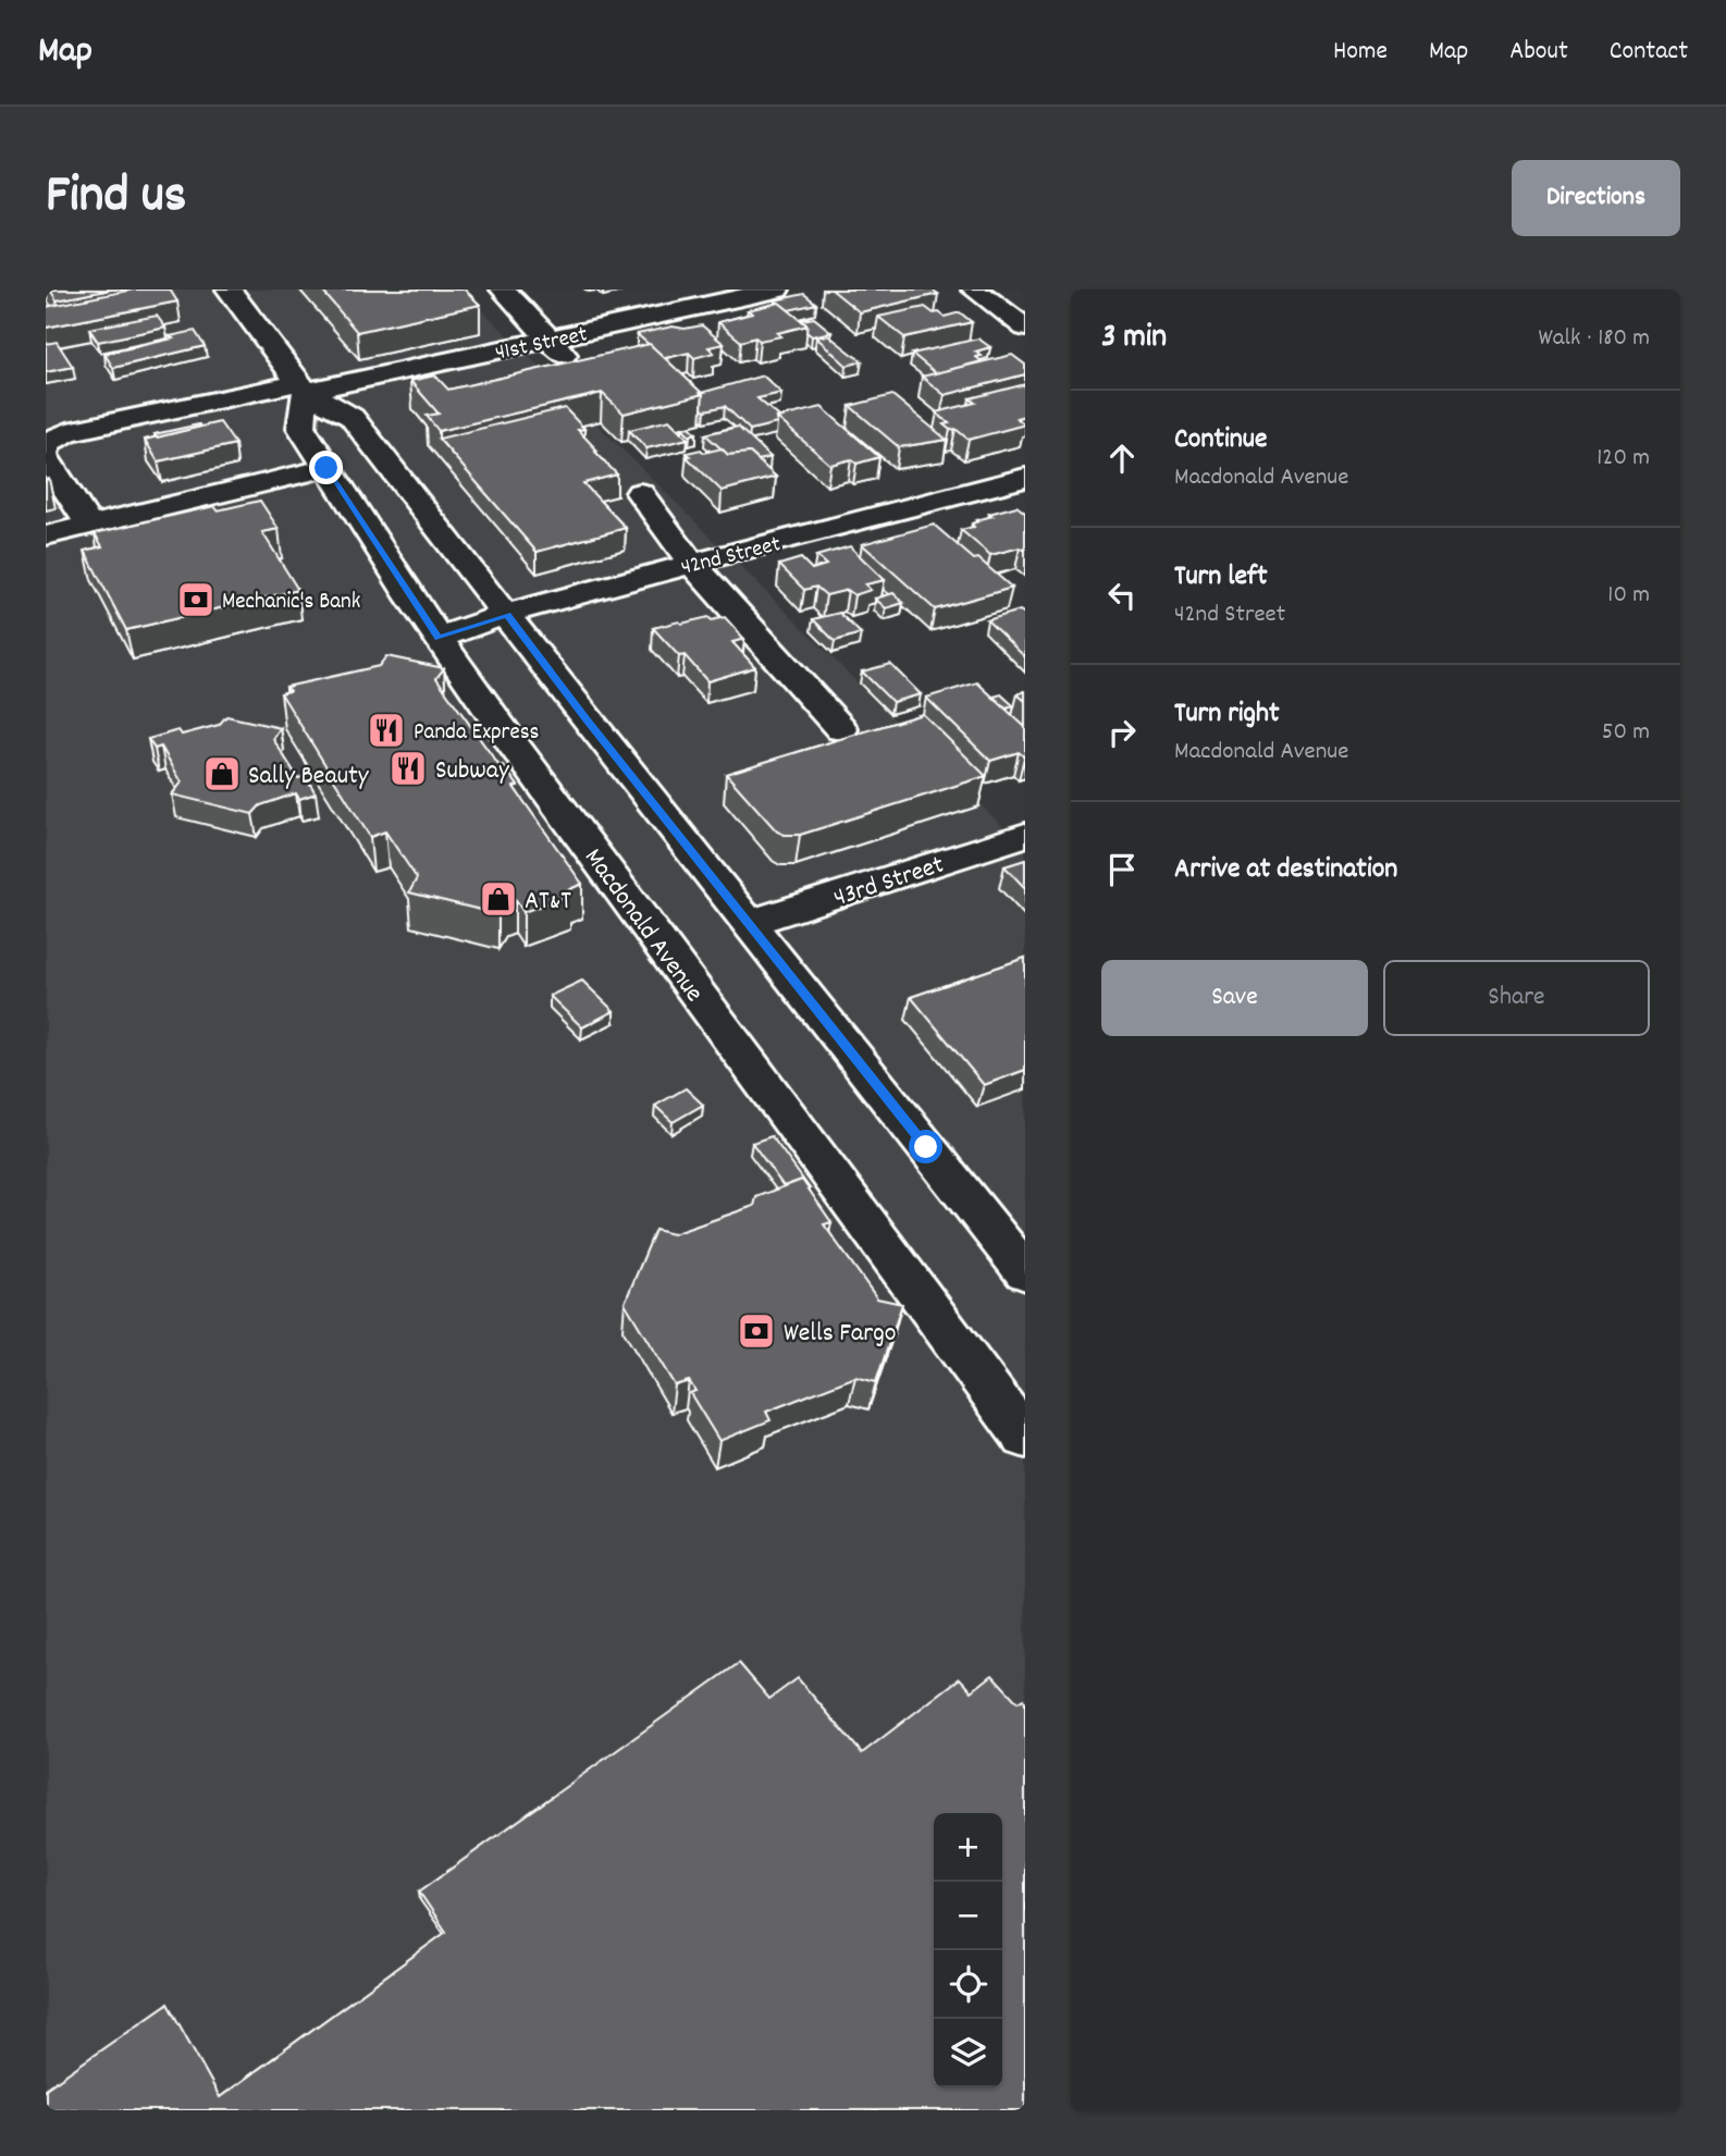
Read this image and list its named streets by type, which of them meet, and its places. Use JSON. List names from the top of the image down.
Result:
{
  "streets": {
    "street": [
      "41st Street",
      "42nd Street",
      "43rd Street",
      "Macdonald Avenue"
    ]
  },
  "crossings": [
    ["41st Street", "Macdonald Avenue"],
    ["42nd Street", "Macdonald Avenue"]
  ],
  "places": {
    "bank": ["Mechanic's Bank", "Wells Fargo"],
    "restaurant": ["Panda Express", "Subway"],
    "shop": ["Sally Beauty", "AT&T"]
  },
  "page": {
    "header": "Map",
    "nav": [
      "Home",
      "Map",
      "About",
      "Contact"
    ],
    "title": "Find us",
    "buttons": [
      "Directions",
      ["Save", "Share"]
    ],
    "heading": ["3 min", "Walk · 180 m"],
    "list": [
      ["Continue", "Macdonald Avenue", "120 m"],
      ["Turn left", "42nd Street", "10 m"],
      ["Turn right", "Macdonald Avenue", "50 m"],
      "Arrive at destination"
    ],
    "map_buttons": ["+", "−"]
  }
}
